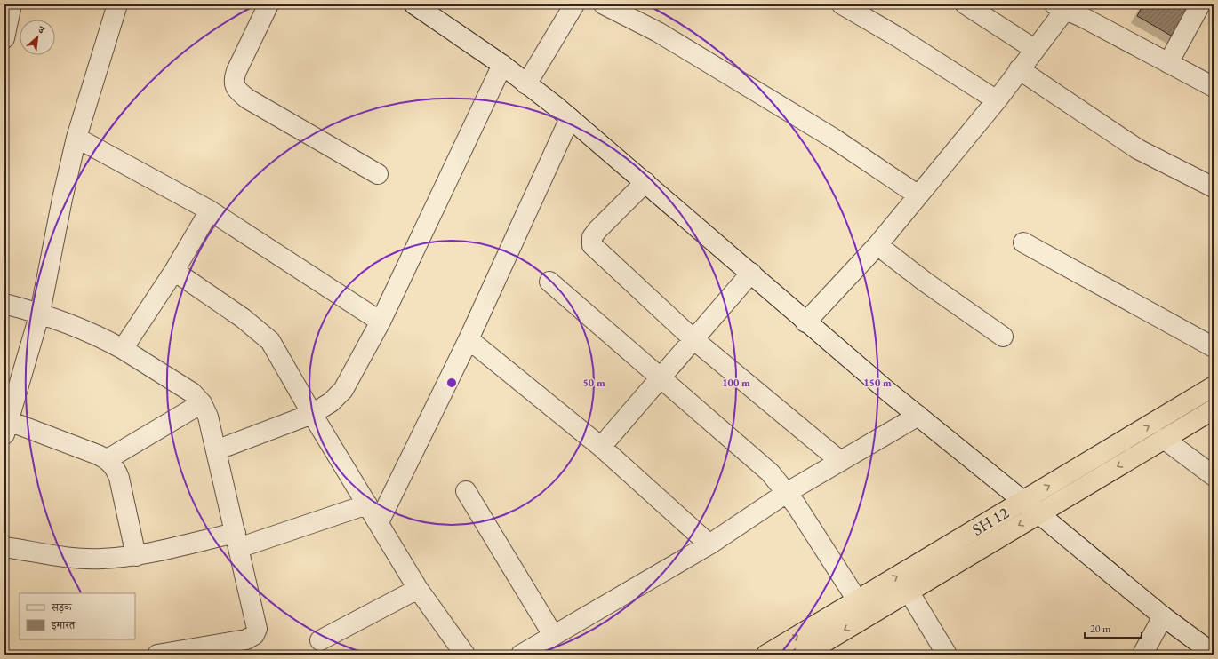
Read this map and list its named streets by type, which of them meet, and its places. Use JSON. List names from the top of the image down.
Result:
{
  "streets": {
    "highway": ["SH 12"]
  },
  "legend": ["सड़क", "इमारत"],
  "scale_bar": "20 m",
  "north": "top right",
  "rings": ["50 m", "100 m", "150 m"]
}
